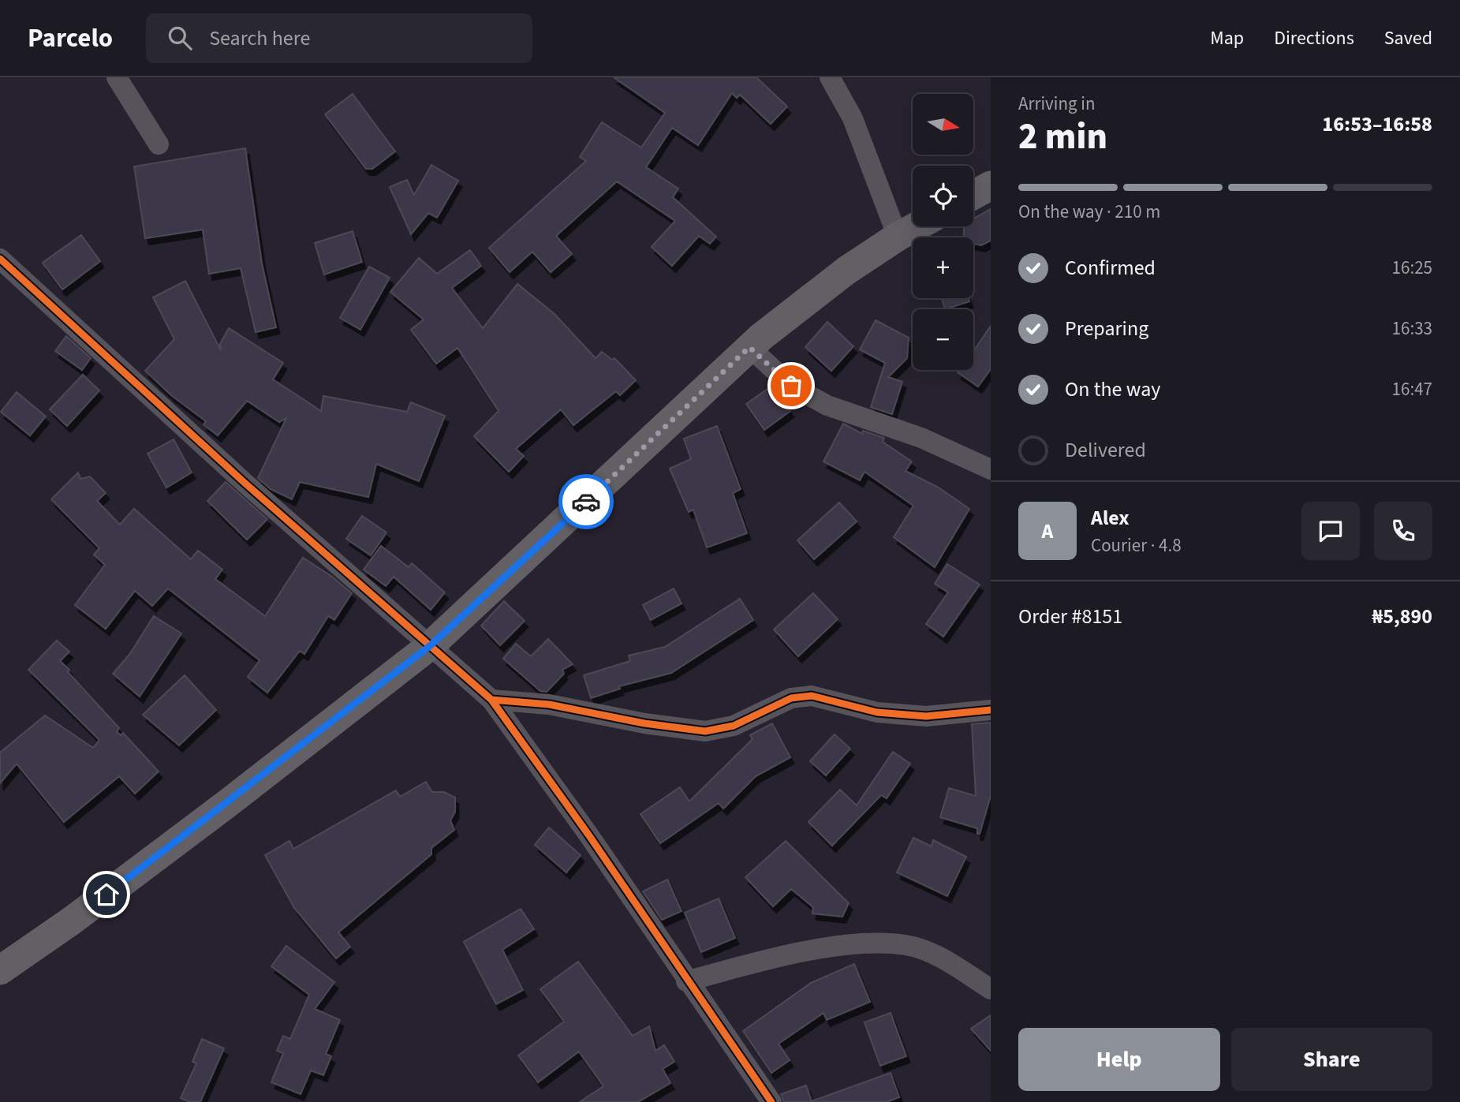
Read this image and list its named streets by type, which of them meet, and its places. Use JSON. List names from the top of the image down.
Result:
{
  "north": "right",
  "page": {
    "header": "Parcelo",
    "search": "Search here",
    "nav": ["Map", "Directions", "Saved"],
    "heading": ["2 min", "Arriving in", "16:53–16:58"],
    "panel": [
      "Alex",
      "Courier · 4.8",
      "Order #8151",
      "₦5,890"
    ],
    "map_buttons": ["+", "−"],
    "bar": "On the way · 210 m",
    "list": [
      ["Confirmed", "16:25"],
      ["Preparing", "16:33"],
      ["On the way", "16:47"],
      "Delivered"
    ],
    "round": "A",
    "buttons": ["Help", "Share"]
  }
}
